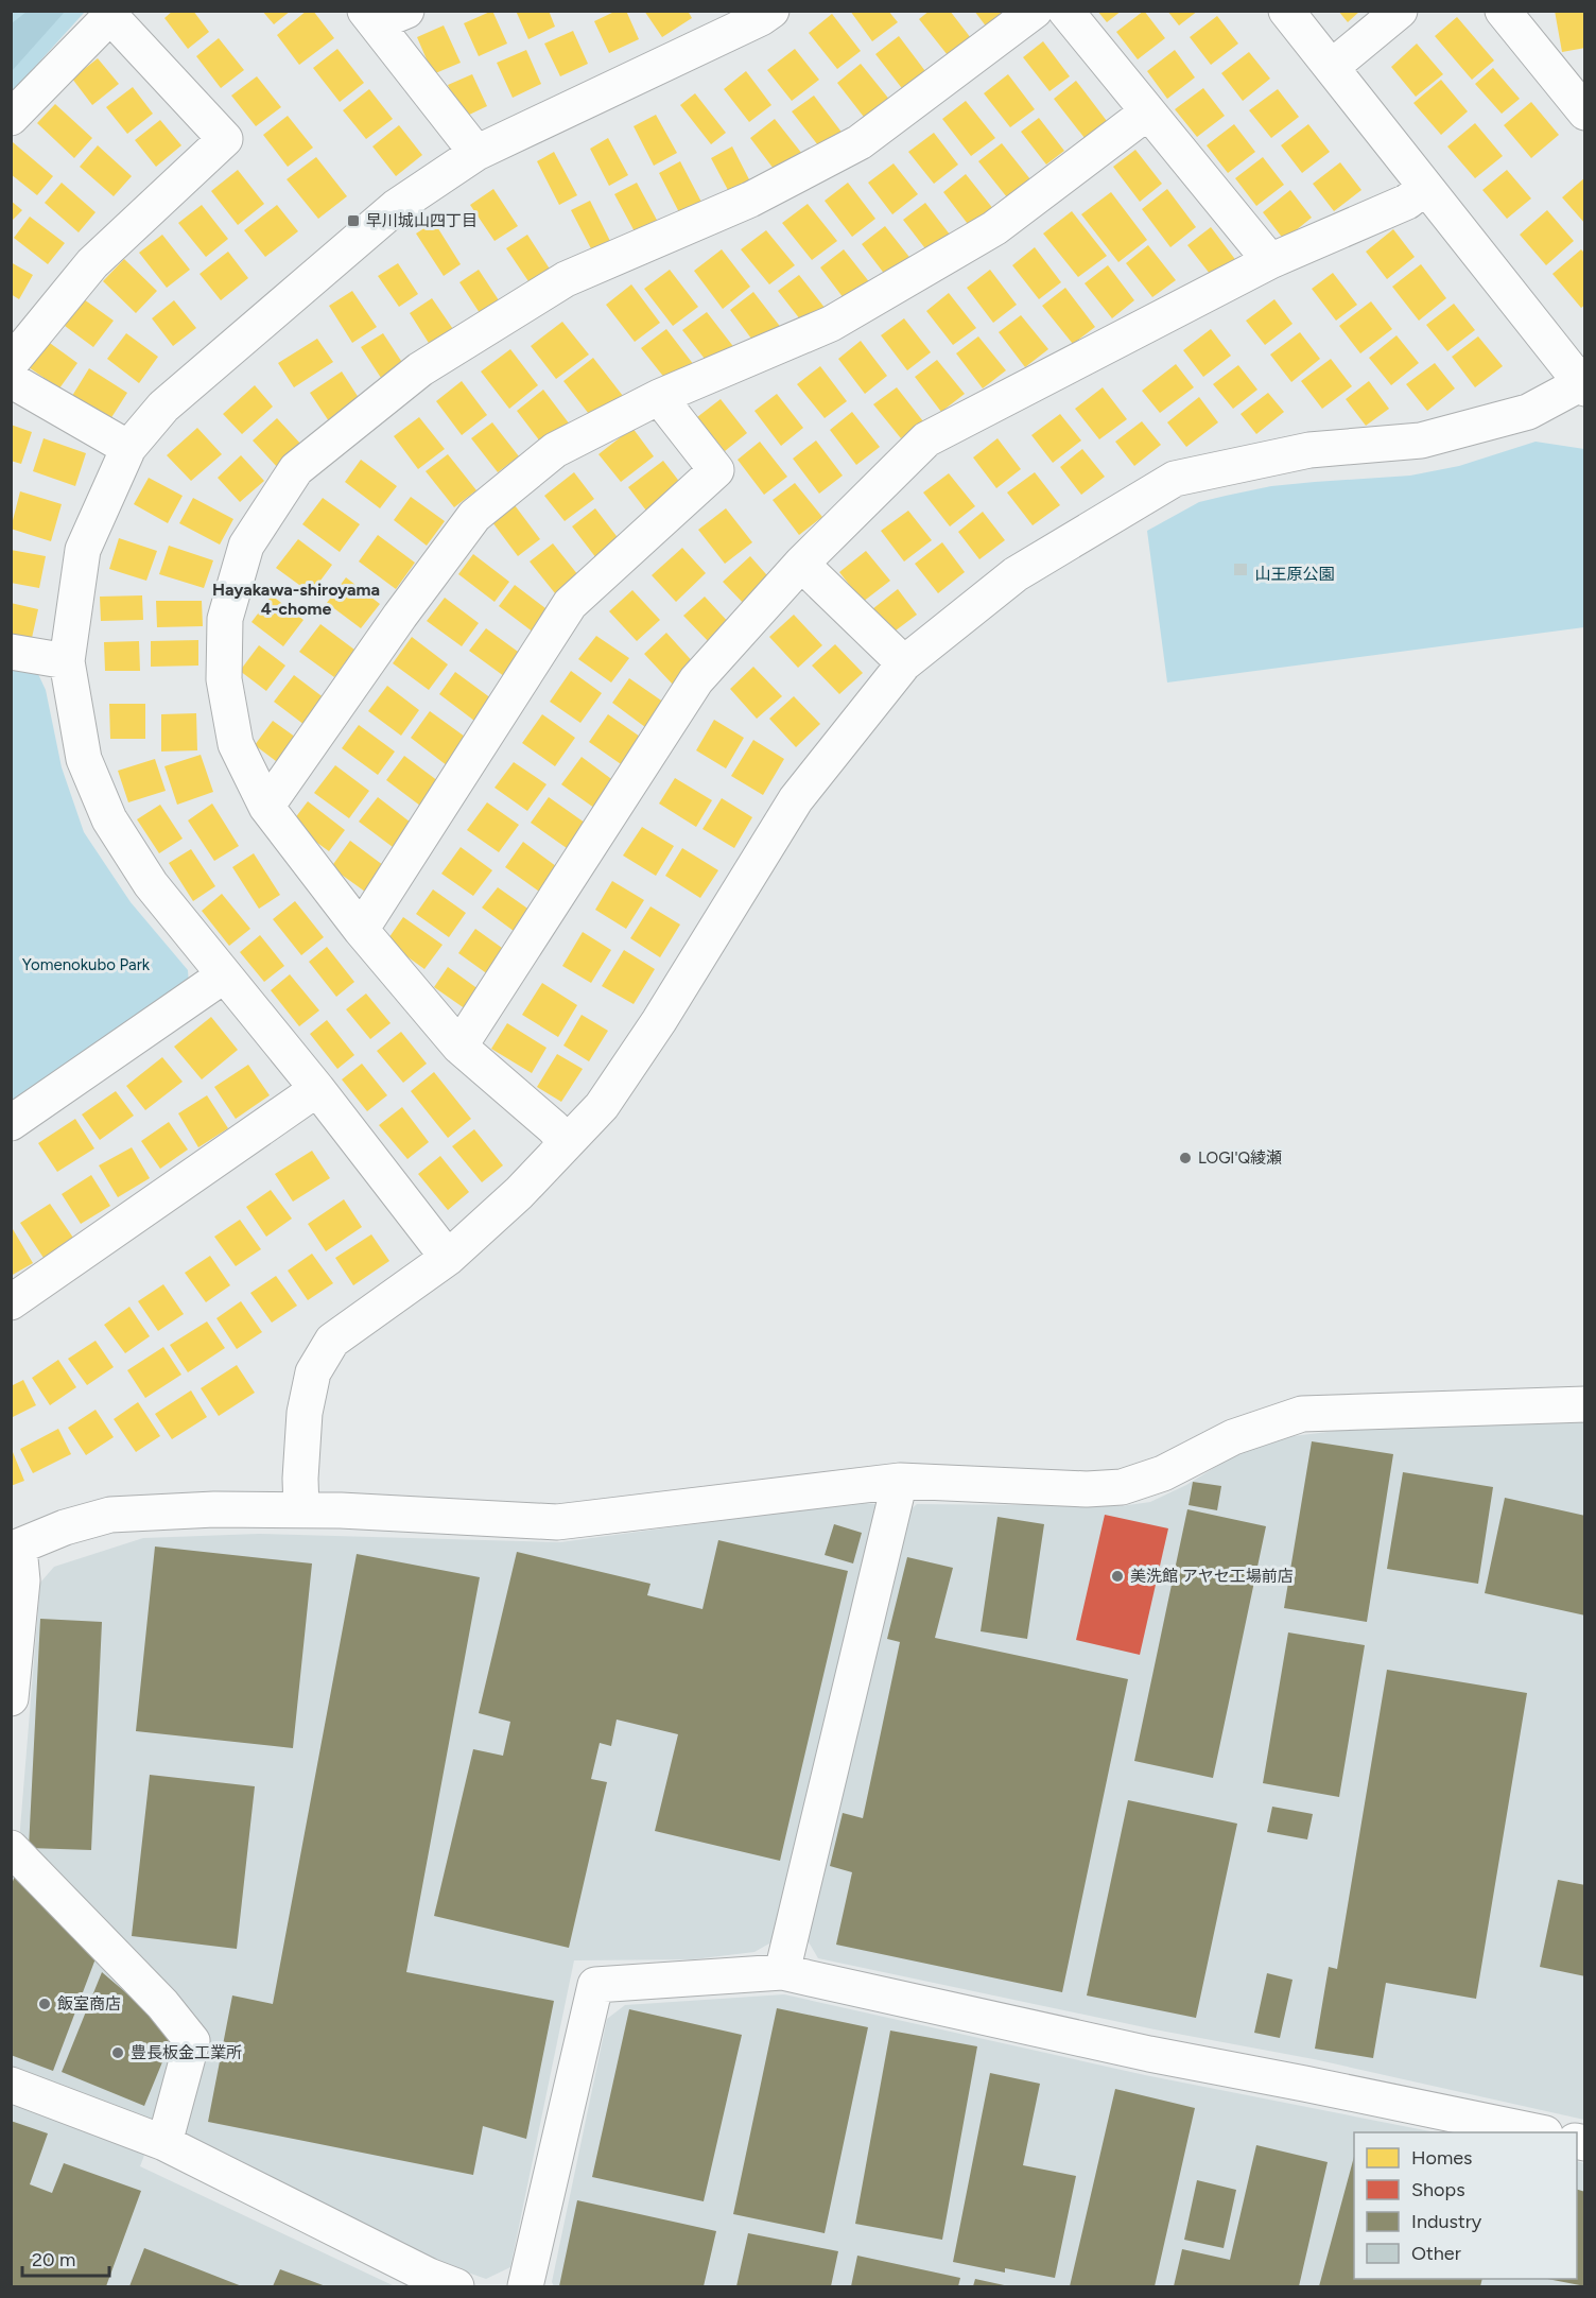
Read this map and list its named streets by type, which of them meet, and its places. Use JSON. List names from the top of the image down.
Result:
{
  "districts": ["Hayakawa-shiroyama 4-chome"],
  "parks": ["山王原公園", "Yomenokubo Park"],
  "places": {
    "transit": ["早川城山四丁目"],
    "other": [
      "LOGI'Q綾瀬",
      "美洗館 アヤセ工場前店",
      "飯室商店",
      "豊長板金工業所"
    ]
  },
  "legend": [
    "Homes",
    "Shops",
    "Industry",
    "Other"
  ],
  "scale_bar": "20 m"
}
